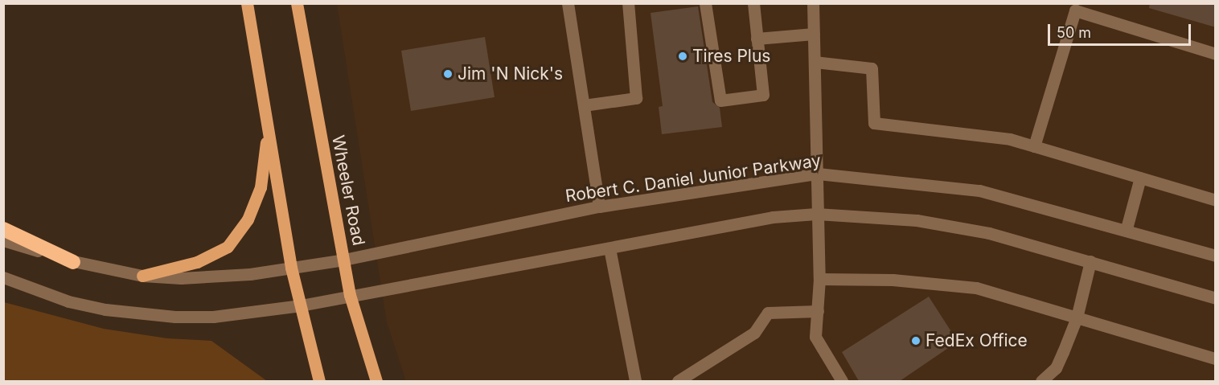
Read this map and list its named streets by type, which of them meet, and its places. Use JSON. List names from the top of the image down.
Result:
{
  "streets": {
    "main road": ["Wheeler Road"],
    "street": ["Robert C. Daniel Junior Parkway"]
  },
  "crossings": [
    ["Robert C. Daniel Junior Parkway", "Wheeler Road"]
  ],
  "places": ["Tires Plus", "Jim 'N Nick's", "FedEx Office"],
  "scale_bar": "50 m"
}
